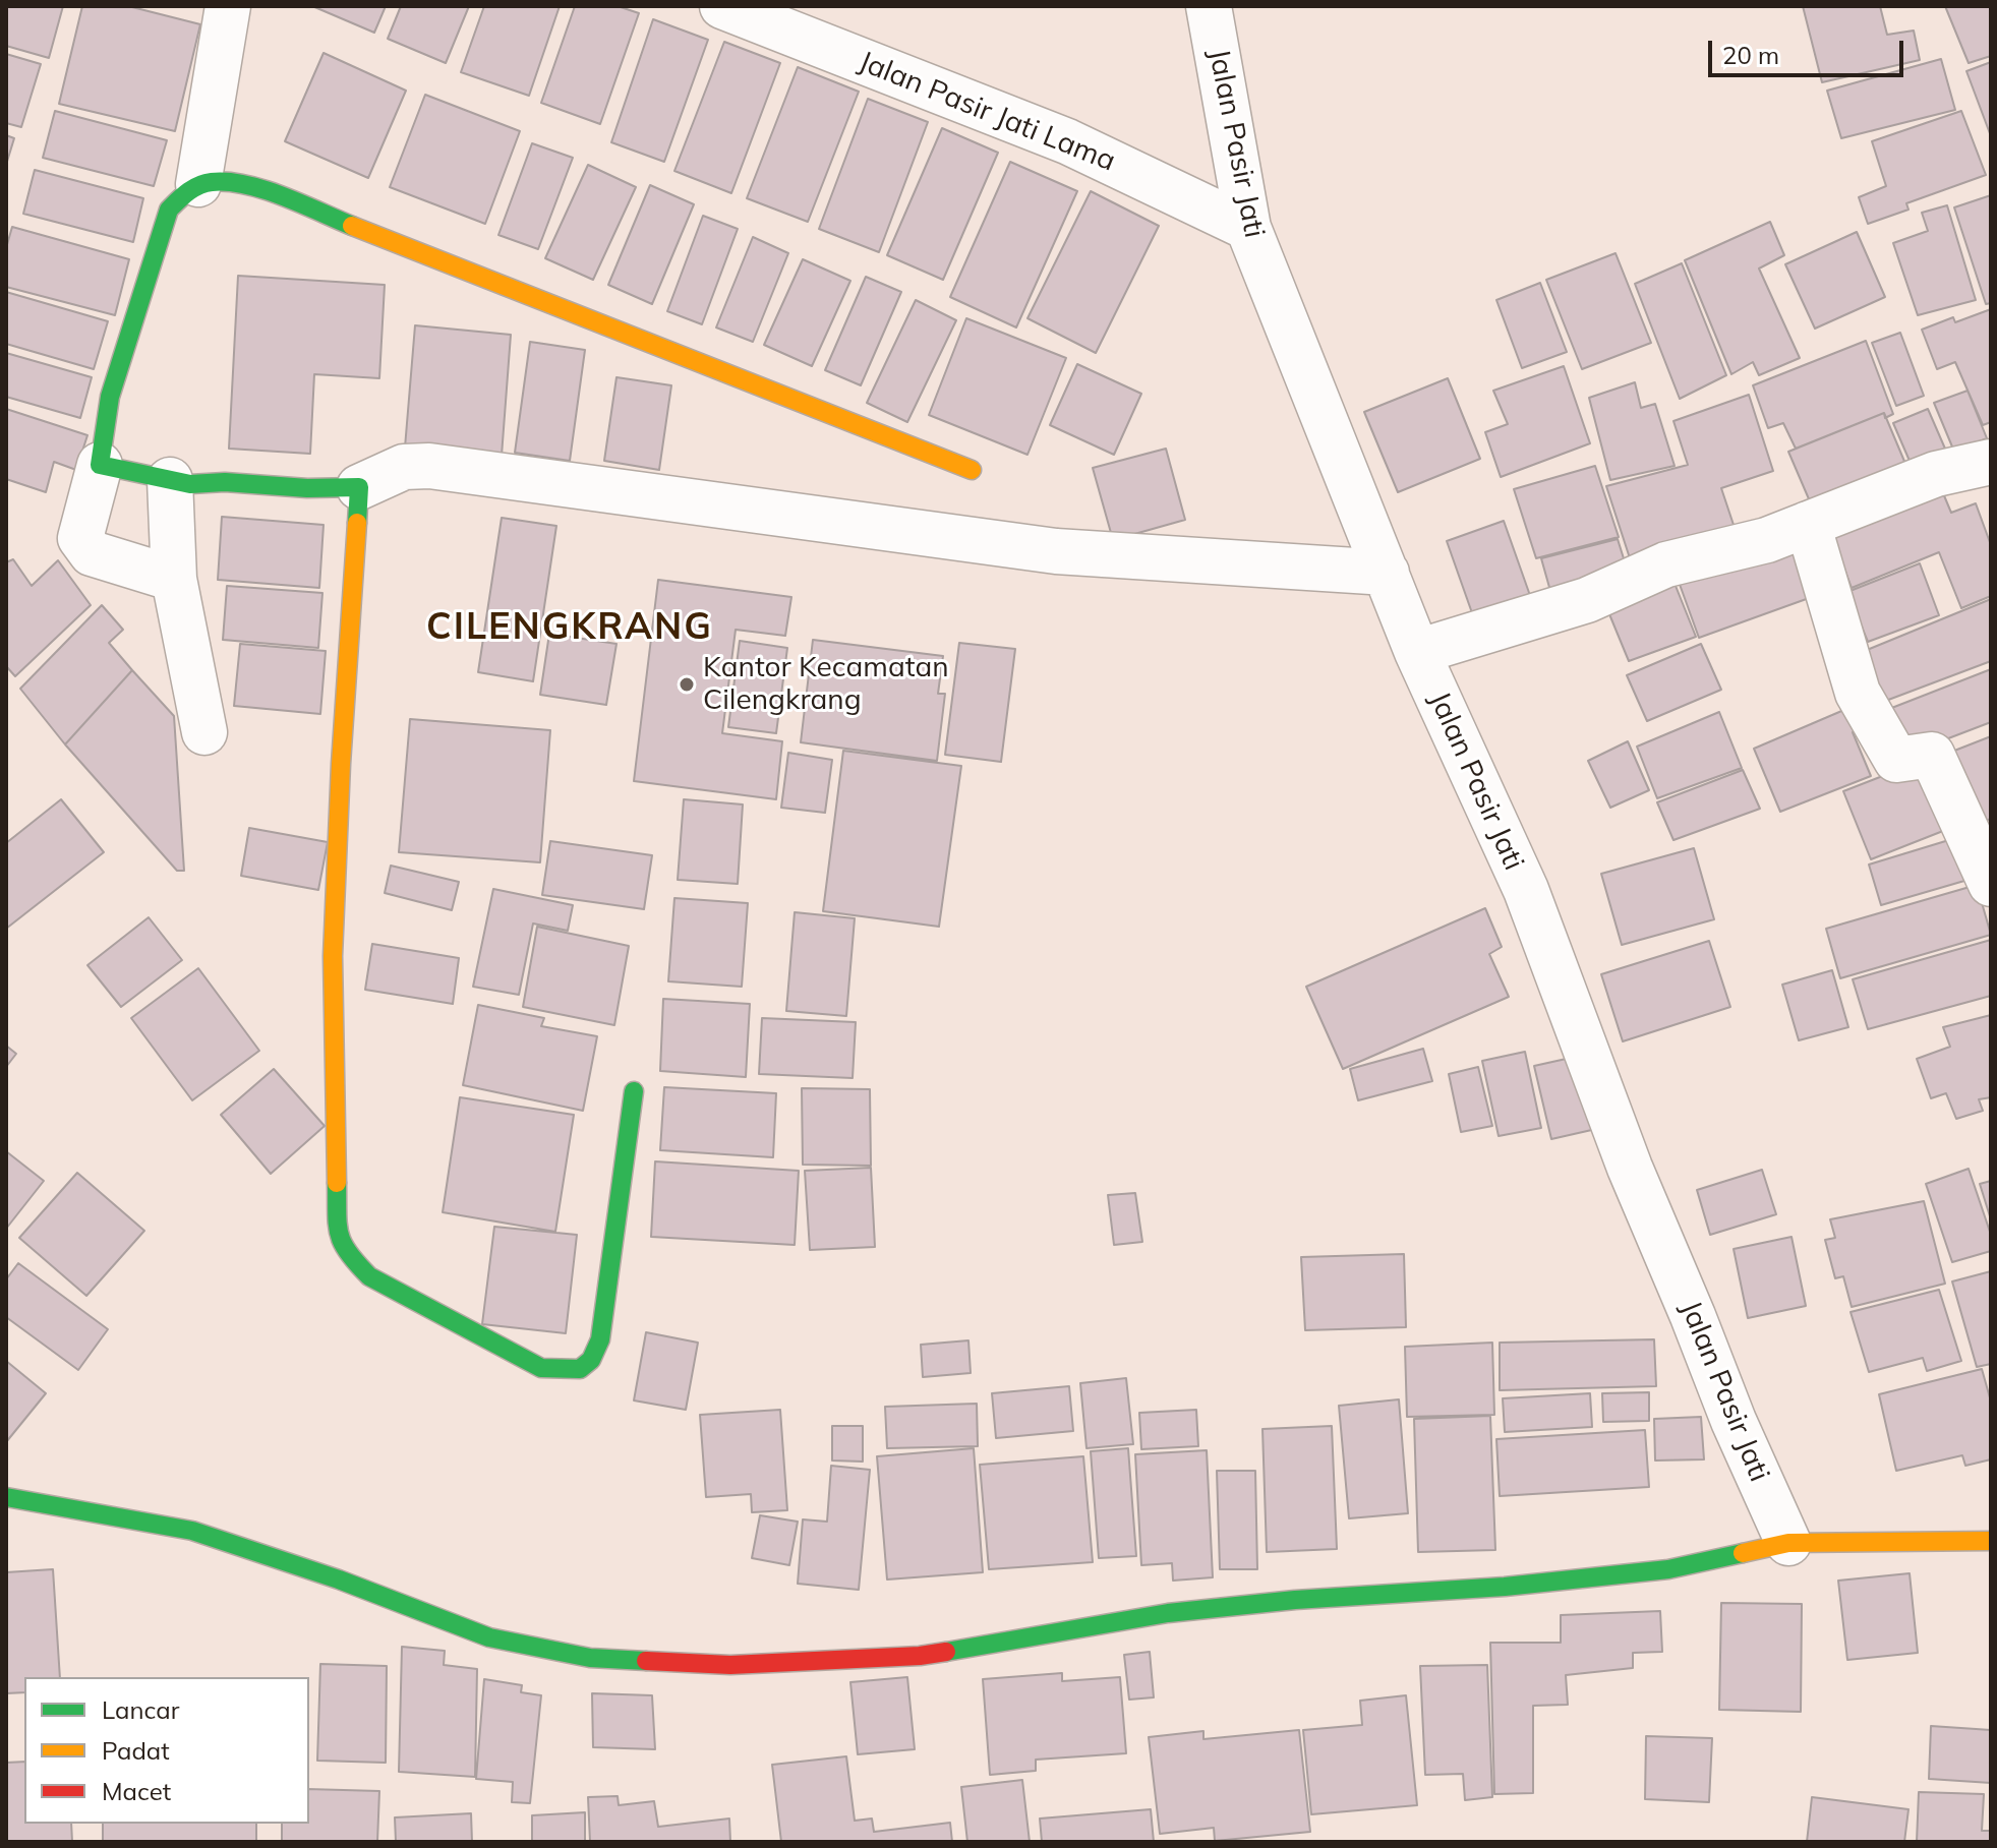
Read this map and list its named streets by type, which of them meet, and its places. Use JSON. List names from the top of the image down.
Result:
{
  "streets": {
    "street": ["Jalan Pasir Jati Lama", "Jalan Pasir Jati"]
  },
  "crossings": [
    ["Jalan Pasir Jati Lama", "Jalan Pasir Jati"]
  ],
  "districts": ["CILENGKRANG"],
  "places": ["Kantor Kecamatan Cilengkrang"],
  "legend": ["Lancar", "Padat", "Macet"],
  "scale_bar": "20 m"
}
